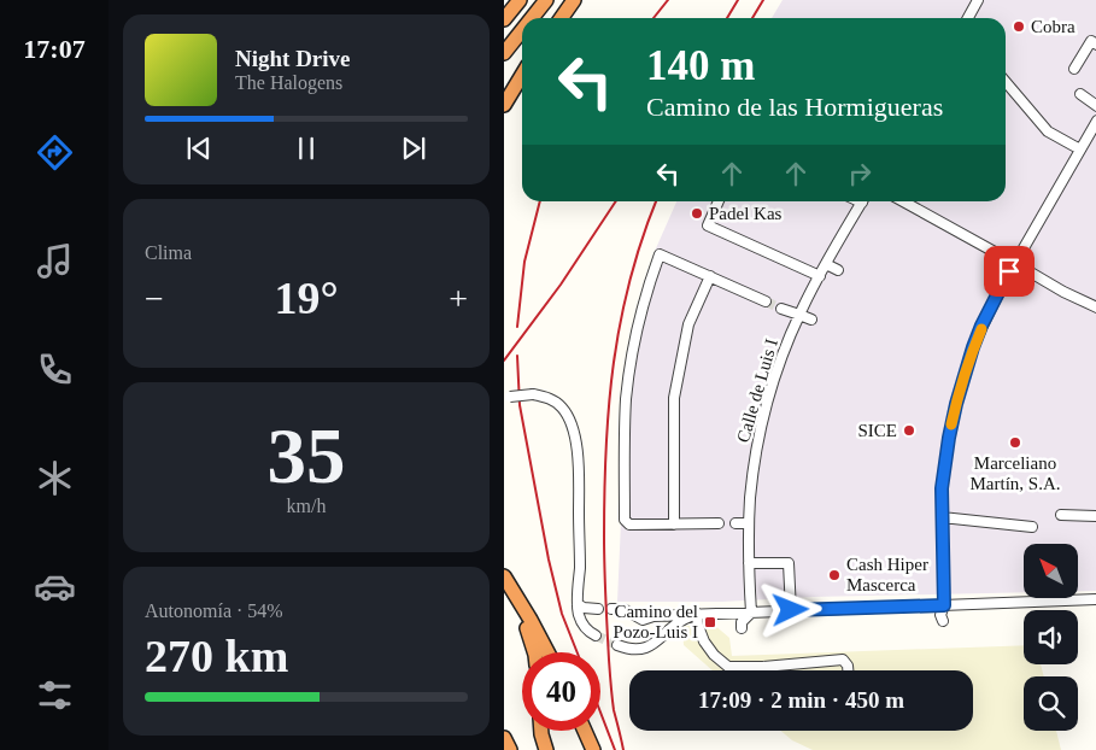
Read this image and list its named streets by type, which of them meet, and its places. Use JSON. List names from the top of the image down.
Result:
{
  "streets": {
    "street": ["Calle de Luis I"]
  },
  "places": {
    "other": [
      "Cobra",
      "Padel Kas",
      "SICE",
      "Marceliano Martín, S.A.",
      "Cash Hiper Mascerca"
    ],
    "transit": ["Camino del Pozo-Luis I"]
  },
  "north": "top left",
  "page": {
    "tabs": "17:07",
    "turn": ["140 m", "Camino de las Hormigueras"],
    "song": ["Night Drive", "The Halogens"],
    "tile": [
      "Clima",
      ["35", "km/h"],
      ["Autonomía · 54%", "270 km"]
    ],
    "heat": ["−", "19°", "+"],
    "limit": "40",
    "trip": "17:09 · 2 min · 450 m"
  }
}
